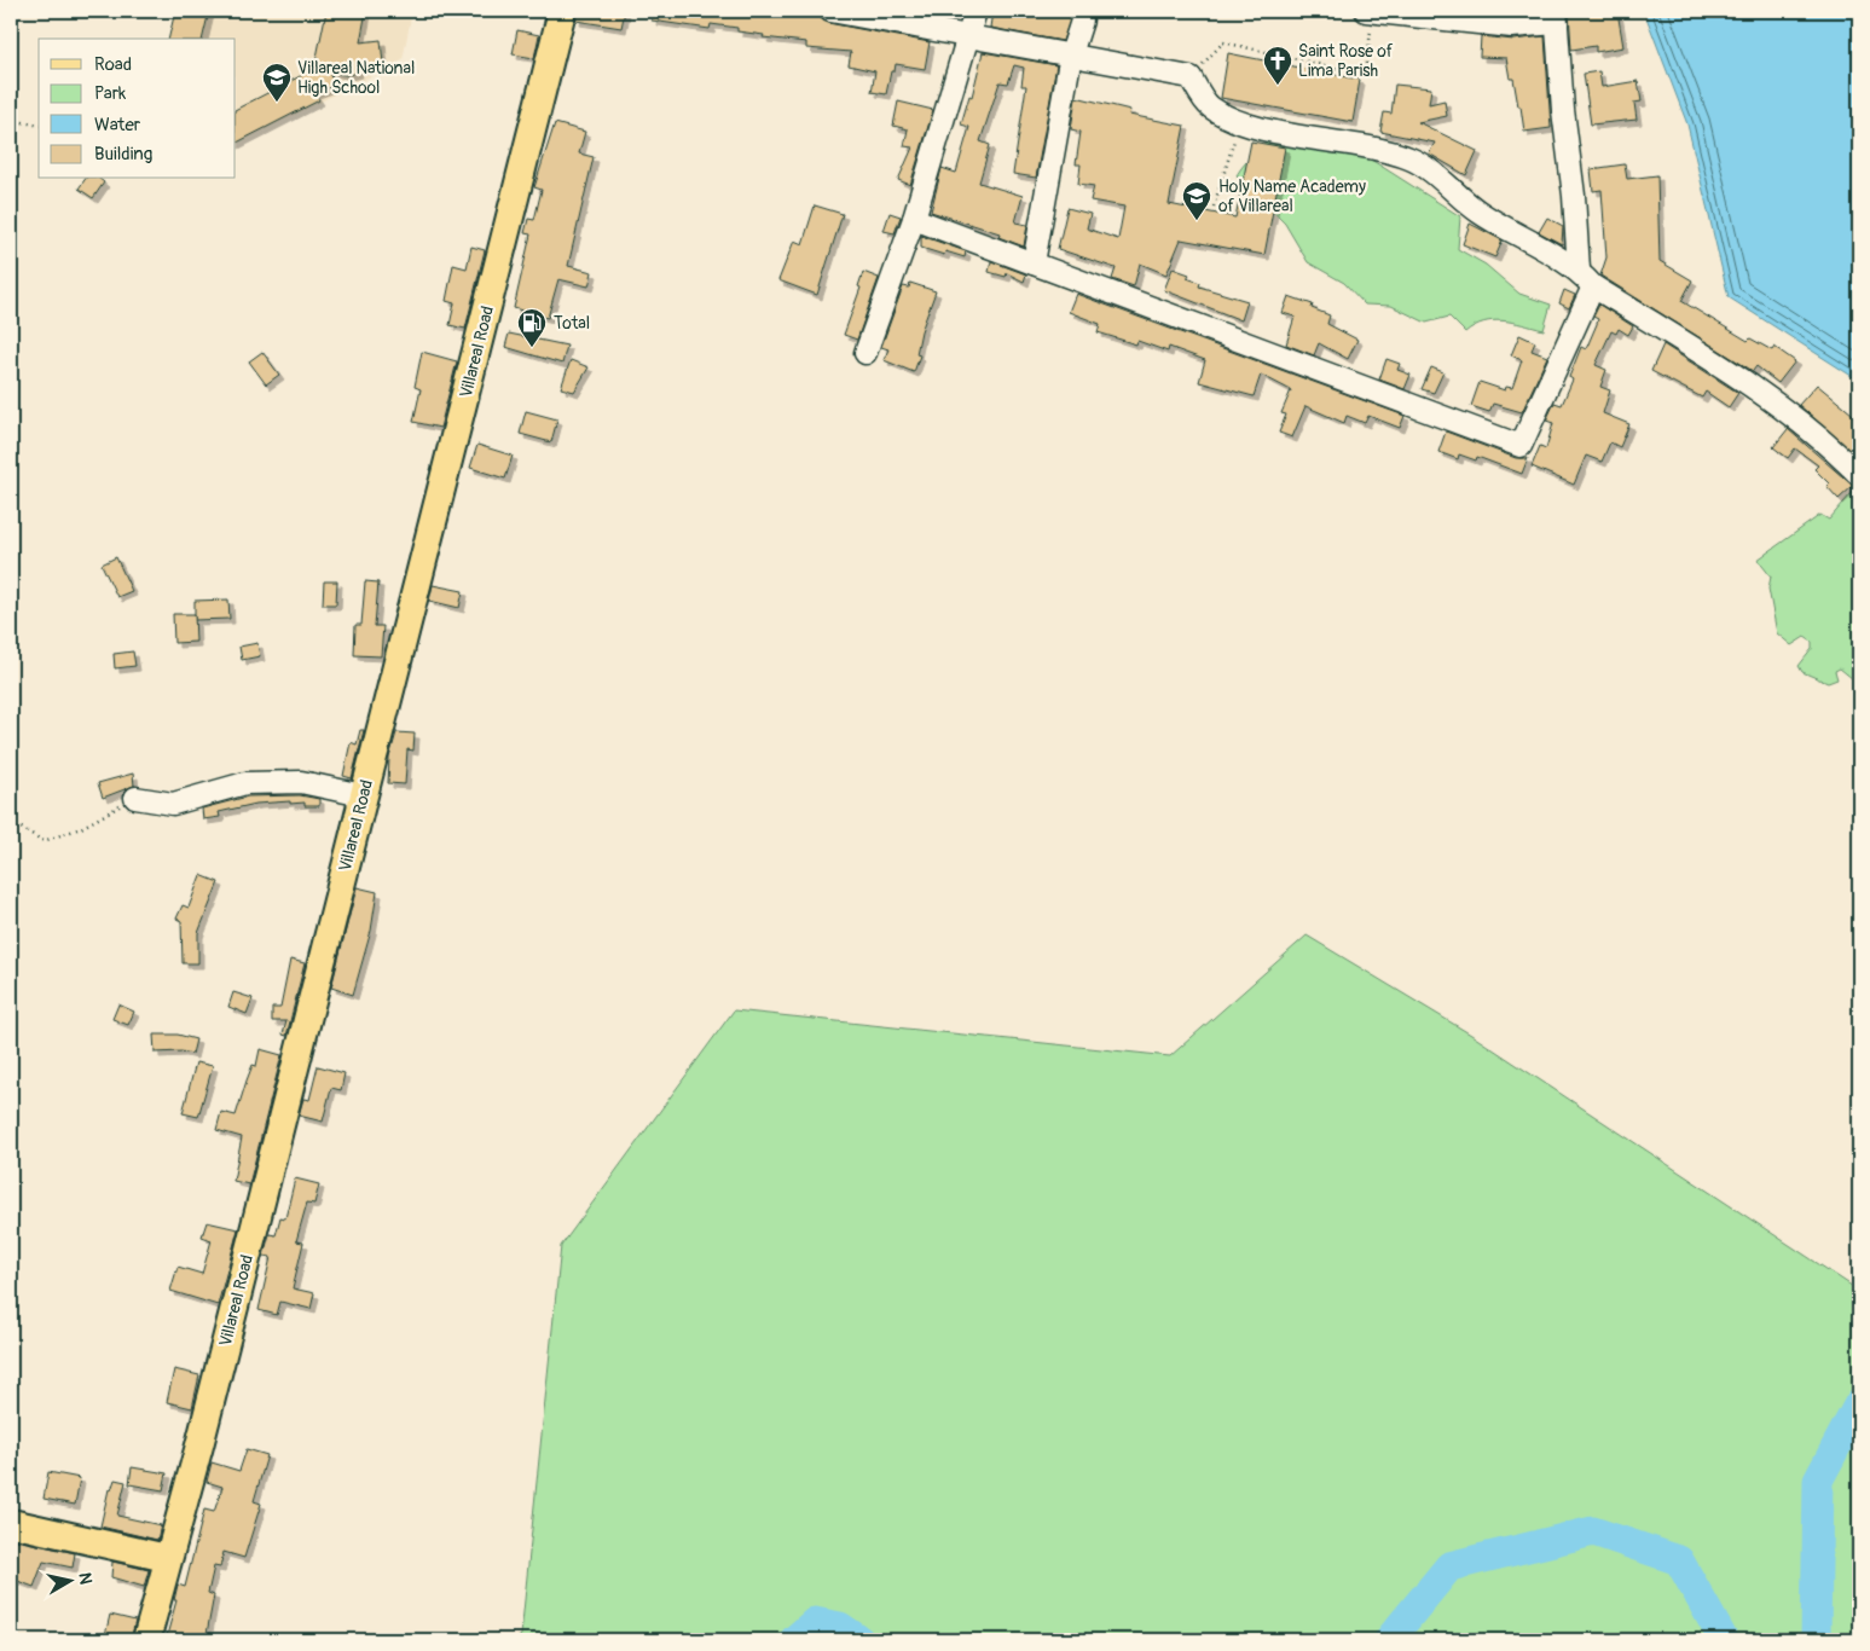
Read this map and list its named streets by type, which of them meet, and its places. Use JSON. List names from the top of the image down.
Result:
{
  "streets": {
    "main road": ["Villareal Road"]
  },
  "places": {
    "church": ["Saint Rose of Lima Parish"],
    "school or university": ["Villareal National High School", "Holy Name Academy of Villareal"],
    "fuel station": ["Total"]
  },
  "legend": [
    "Road",
    "Park",
    "Water",
    "Building"
  ],
  "north": "right"
}
